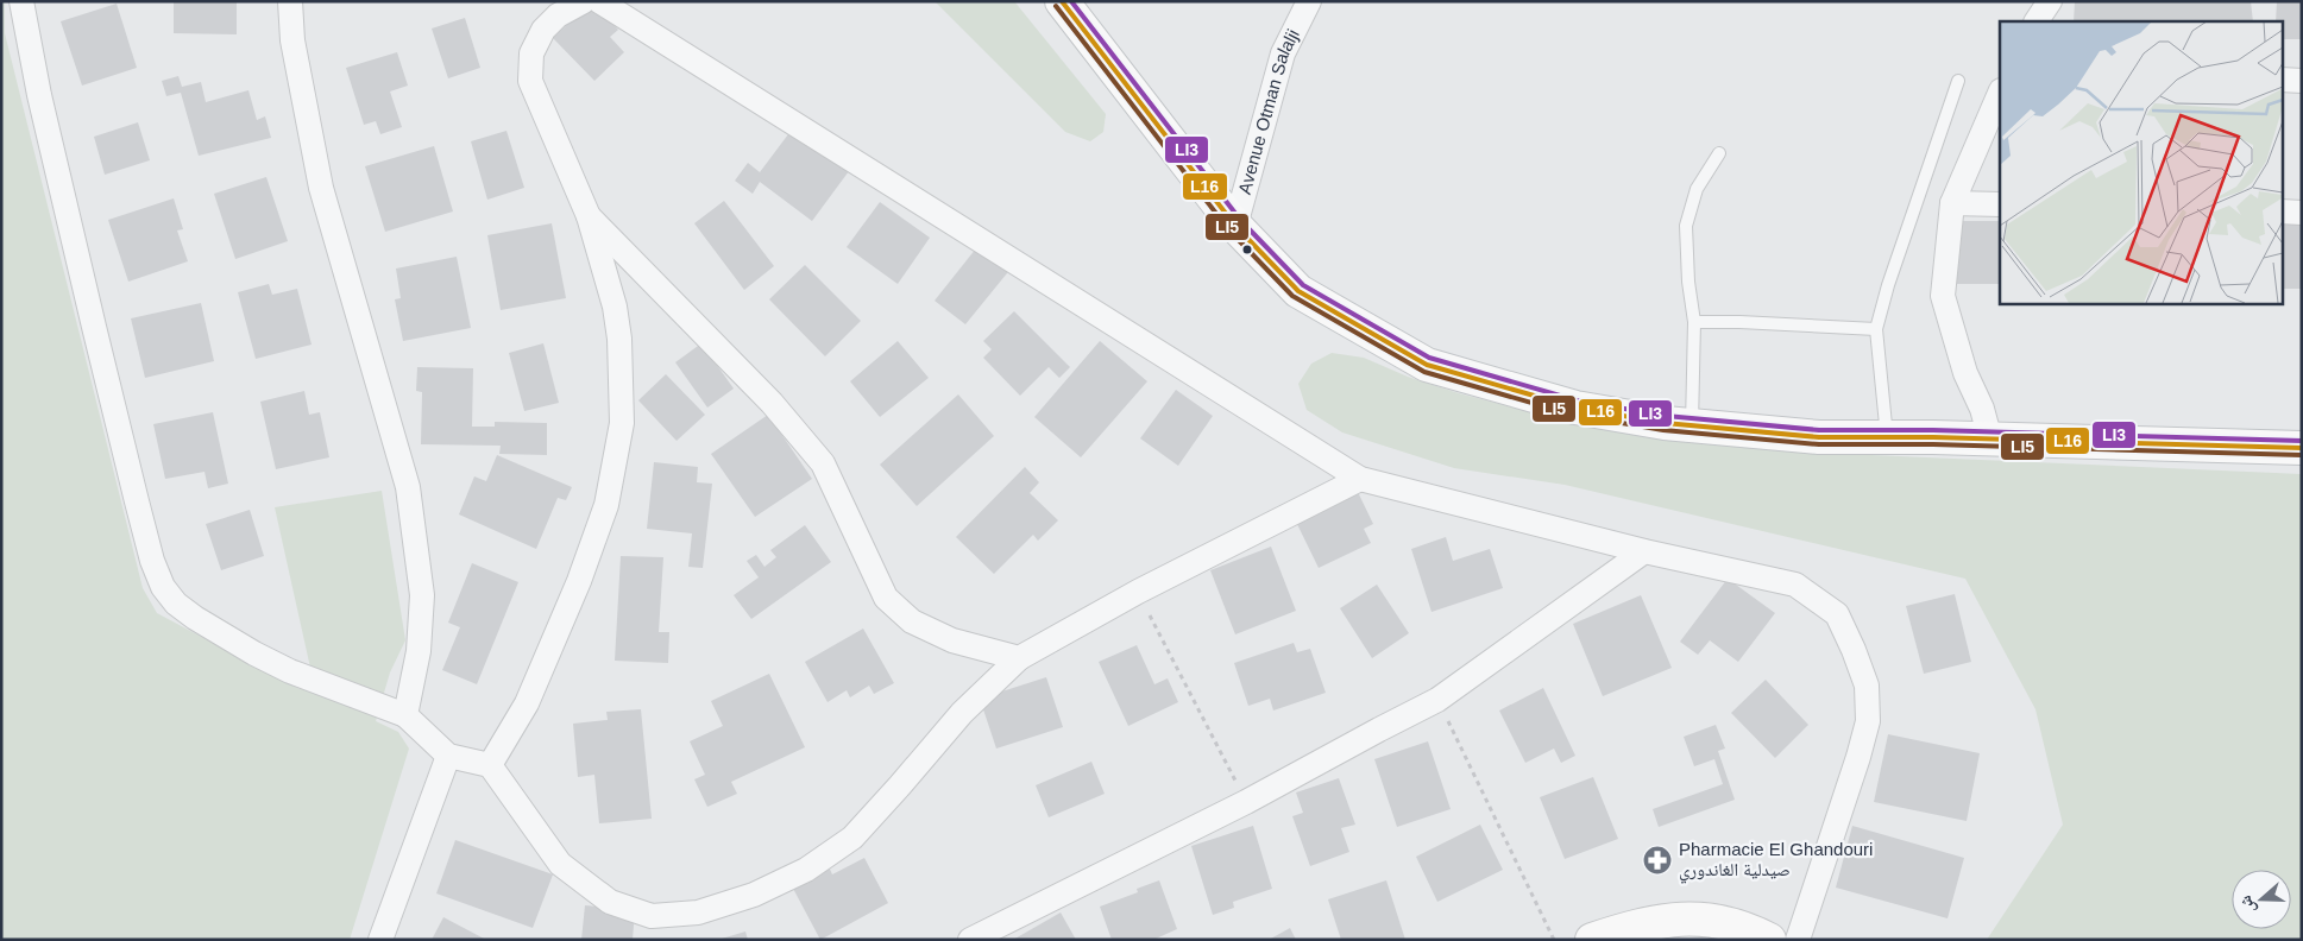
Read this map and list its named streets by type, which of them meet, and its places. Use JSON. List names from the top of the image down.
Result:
{
  "streets": {
    "street": ["Avenue Otman Salalji"]
  },
  "places": {
    "pharmacy": ["Pharmacie El Ghandouri صيدلية الغاندوري"]
  },
  "lines": ["transit line L16", "transit line LI3", "transit line LI5"],
  "north": "left"
}
